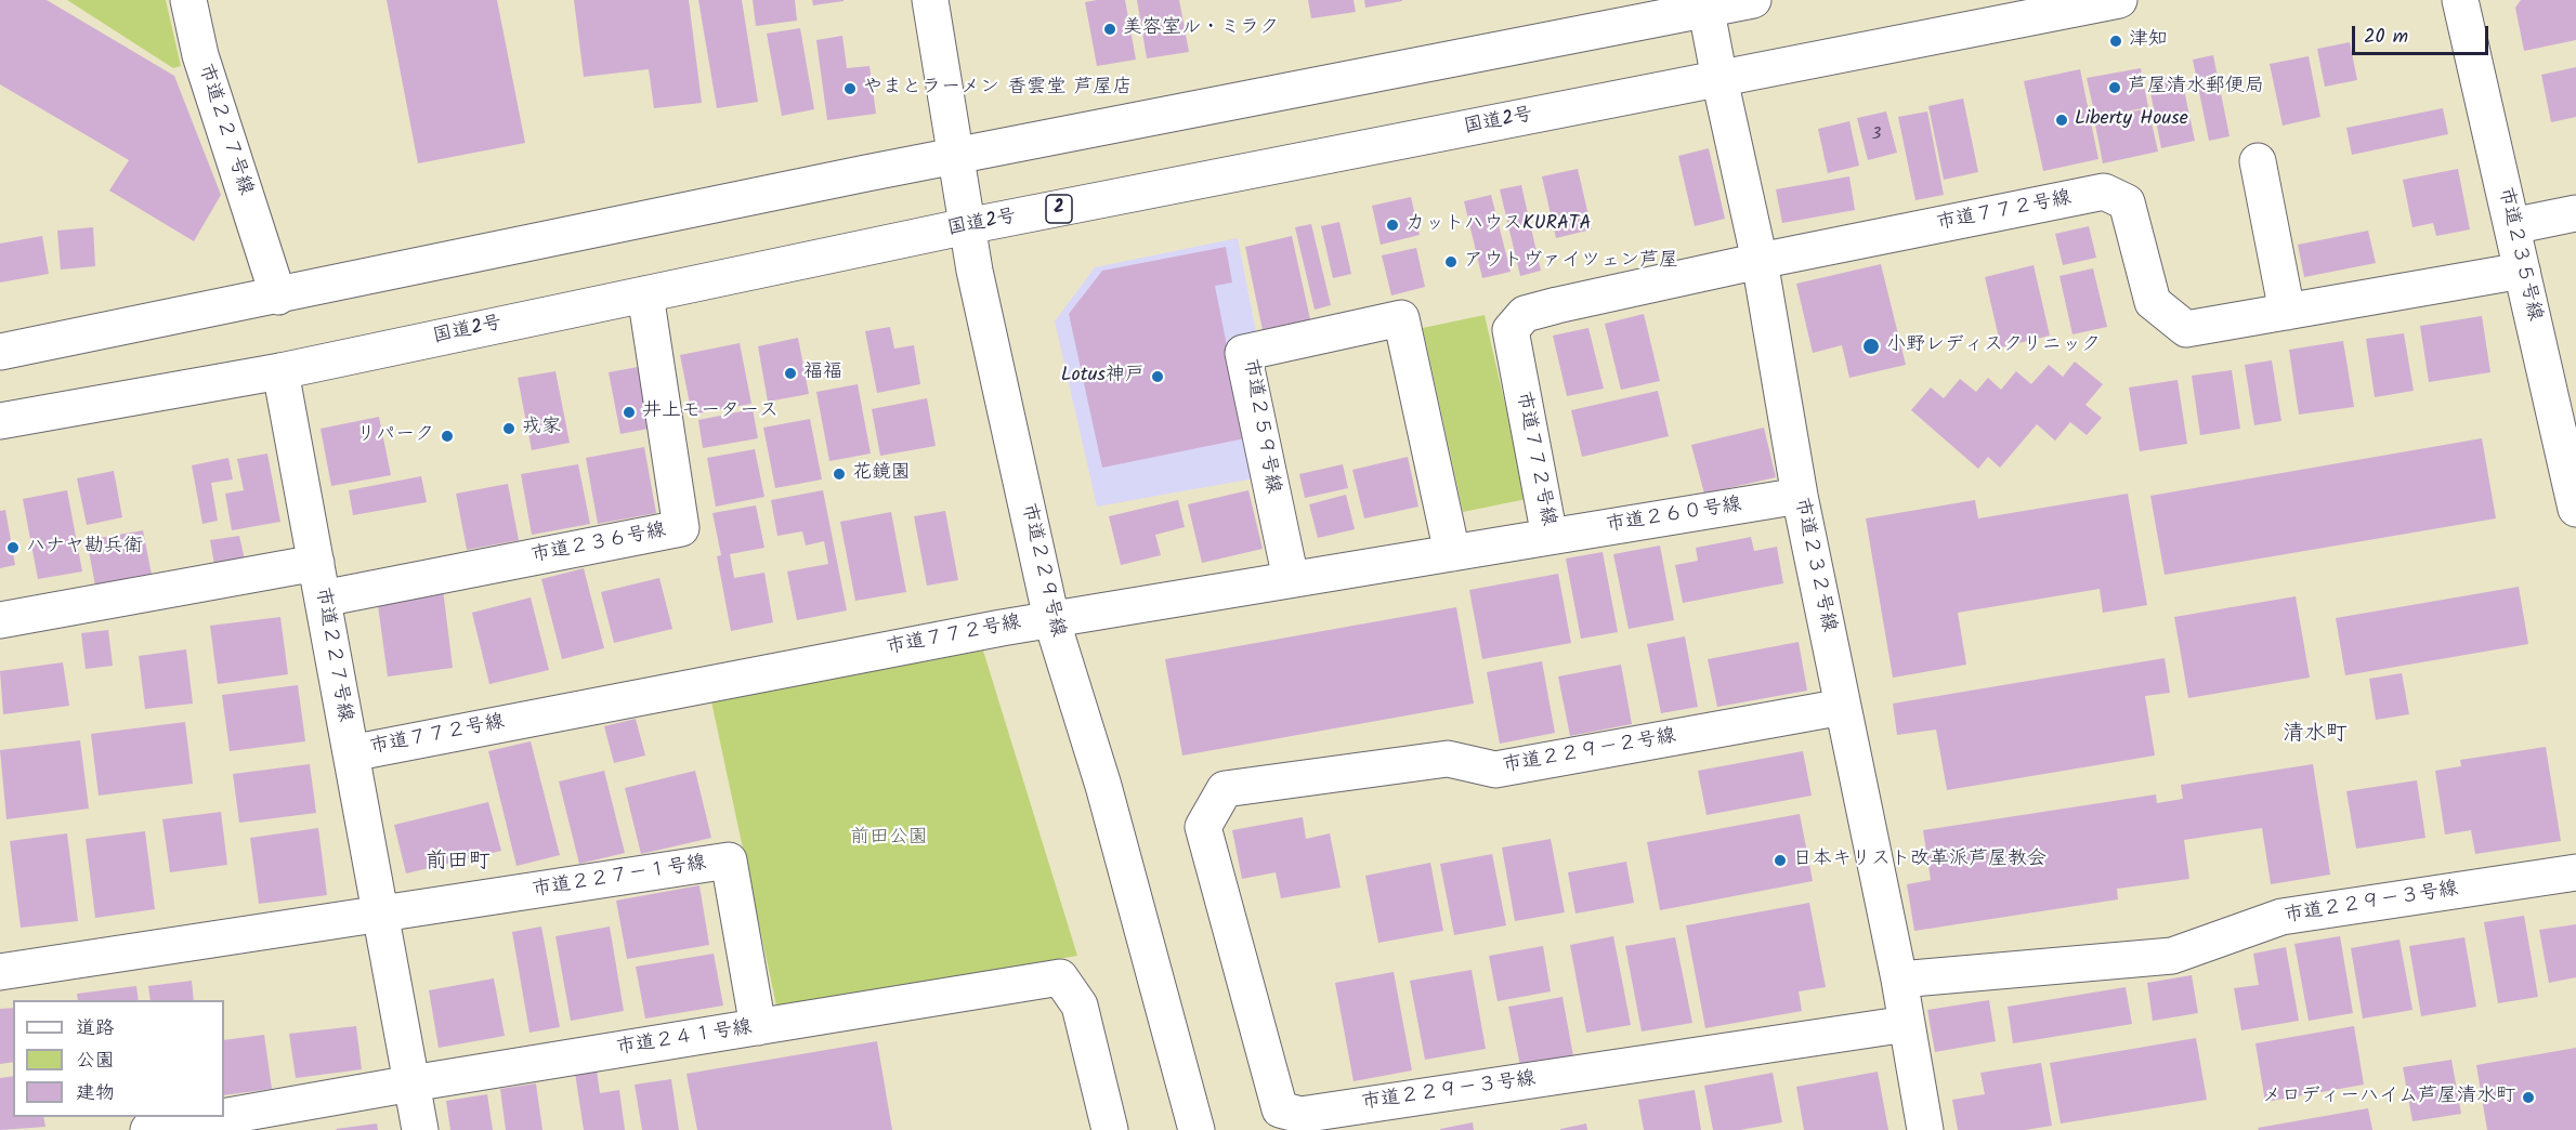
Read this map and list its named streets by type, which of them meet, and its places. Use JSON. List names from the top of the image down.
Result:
{
  "streets": {
    "main road": [
      "国道2号",
      "市道２２７号線",
      "2",
      "市道７７２号線",
      "市道２３５号線",
      "市道２５９号線",
      "市道２６０号線",
      "市道２３６号線",
      "市道２３２号線",
      "市道２２９号線",
      "市道２２９－２号線",
      "市道２２７－１号線",
      "市道２２９－３号線",
      "市道２４１号線"
    ]
  },
  "crossings": [
    ["国道2号", "市道２２７号線"],
    ["国道2号", "市道２３６号線"],
    ["国道2号", "市道２３２号線"],
    ["国道2号", "市道２２９号線"],
    ["市道２２７号線", "市道７７２号線"],
    ["市道２２７号線", "市道２３６号線"],
    ["市道２２７号線", "市道２２７－１号線"],
    ["市道２２７号線", "市道２４１号線"],
    ["市道７７２号線", "市道２３５号線"],
    ["市道７７２号線", "市道２５９号線"],
    ["市道７７２号線", "市道２６０号線"],
    ["市道７７２号線", "市道２３２号線"],
    ["市道７７２号線", "市道２２９号線"],
    ["市道２６０号線", "市道２３２号線"],
    ["市道２３２号線", "市道２２９－２号線"],
    ["市道２３２号線", "市道２２９－３号線"],
    ["市道２２９－２号線", "市道２２９－３号線"],
    ["市道２２７－１号線", "市道２４１号線"]
  ],
  "districts": ["清水町", "前田町"],
  "parks": ["前田公園"],
  "places": [
    "美容室ル・ミラク",
    "津知",
    "芦屋清水郵便局",
    "やまとラーメン 香雲堂 芦屋店",
    "Liberty House",
    "カットハウスKURATA",
    "アウトヴァイツェン芦屋",
    "小野レディスクリニック",
    "福福",
    "Lotus神戸",
    "井上モータース",
    "戎家",
    "リパーク",
    "花鏡園",
    "ハナヤ勘兵衛",
    "日本キリスト改革派芦屋教会",
    "メロディーハイム芦屋清水町"
  ],
  "house_numbers": ["3"],
  "legend": ["道路", "公園", "建物"],
  "scale_bar": "20 m"
}
